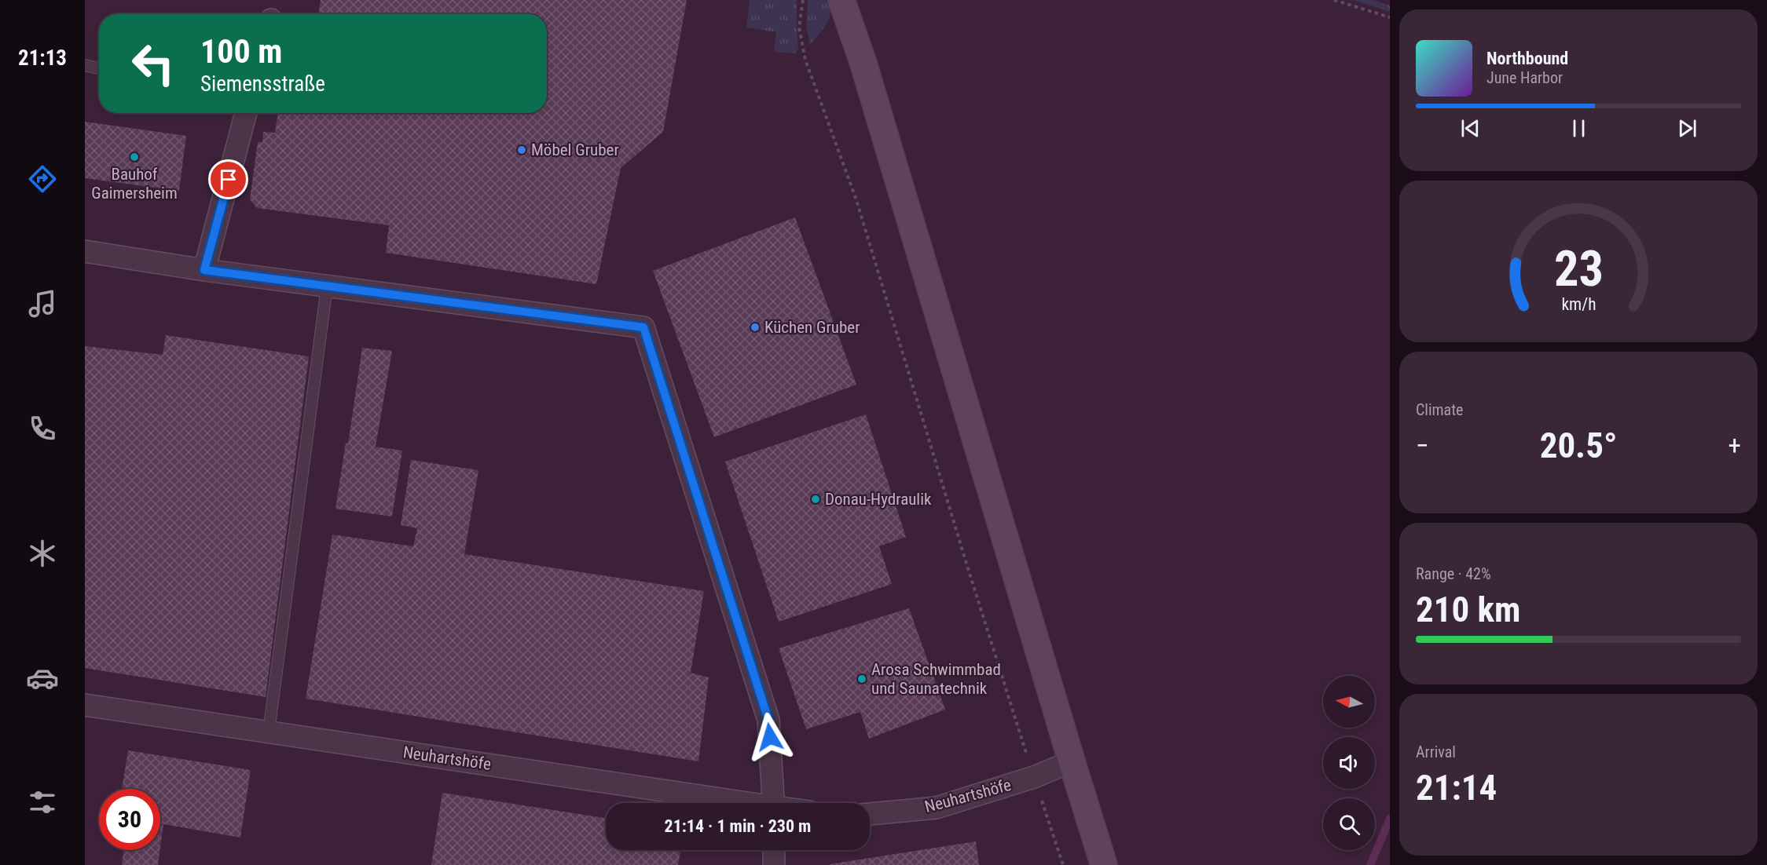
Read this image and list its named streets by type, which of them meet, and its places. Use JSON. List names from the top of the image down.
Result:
{
  "streets": {
    "street": ["Neuhartshöfe"]
  },
  "places": [
    "Möbel Gruber",
    "Bauhof Gaimersheim",
    "Küchen Gruber",
    "Donau-Hydraulik",
    "Arosa Schwimmbad und Saunatechnik"
  ],
  "north": "left",
  "page": {
    "tabs": "21:13",
    "turn": ["100 m", "Siemensstraße"],
    "song": ["Northbound", "June Harbor"],
    "tile": [
      "Climate",
      ["Range · 42%", "210 km"],
      ["Arrival", "21:14"]
    ],
    "heat": ["−", "20.5°", "+"],
    "limit": "30",
    "trip": "21:14 · 1 min · 230 m",
    "gauge": ["23", "km/h"]
  }
}
